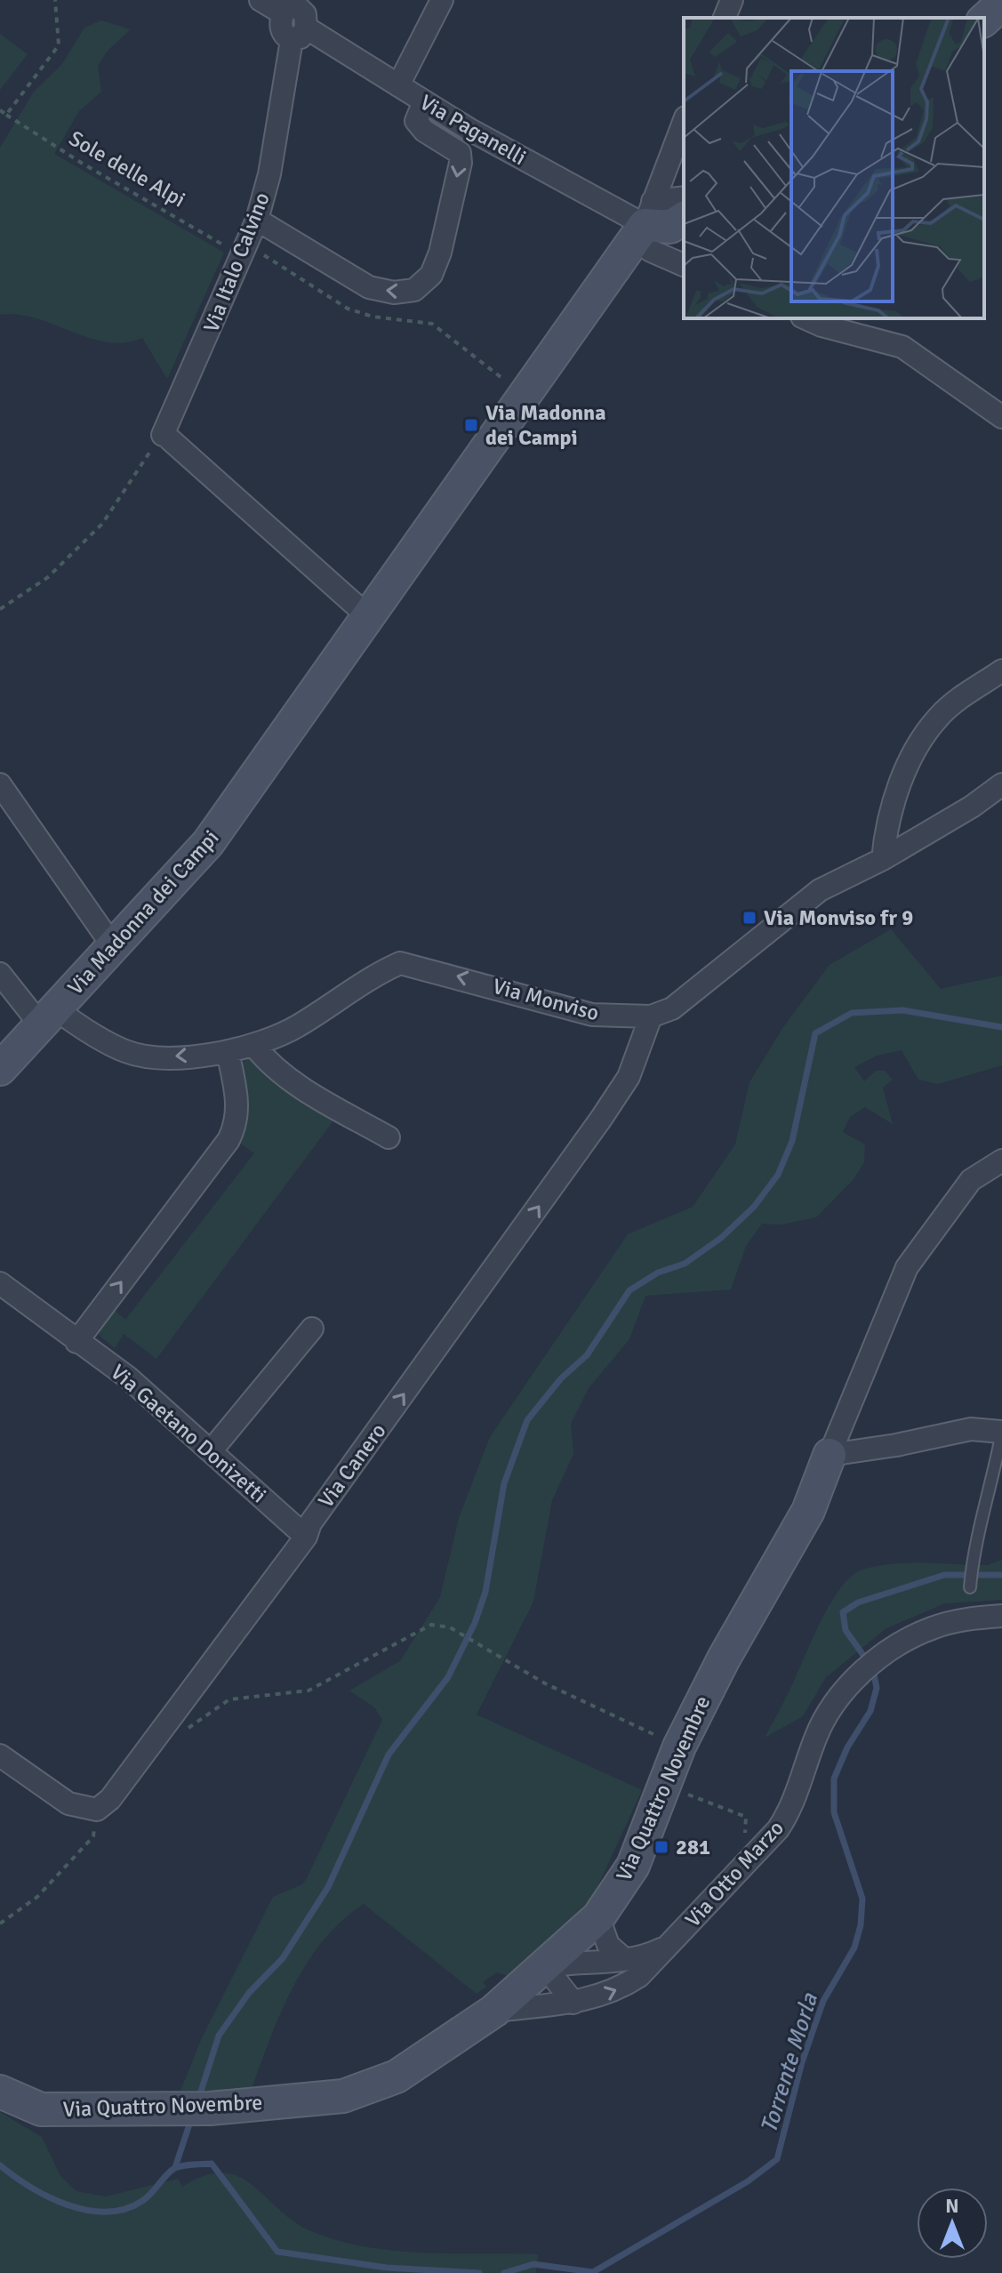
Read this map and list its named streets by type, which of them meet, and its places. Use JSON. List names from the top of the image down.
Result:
{
  "streets": {
    "street": [
      "Via Paganelli",
      "Via Italo Calvino",
      "Via Madonna dei Campi",
      "Via Monviso",
      "Via Gaetano Donizetti",
      "Via Canero",
      "Via Quattro Novembre",
      "Via Otto Marzo"
    ],
    "path": ["Sole delle Alpi"]
  },
  "crossings": [
    ["Via Paganelli", "Via Italo Calvino"],
    ["Via Paganelli", "Via Madonna dei Campi"],
    ["Sole delle Alpi", "Via Italo Calvino"],
    ["Sole delle Alpi", "Via Madonna dei Campi"],
    ["Via Madonna dei Campi", "Via Monviso"],
    ["Via Monviso", "Via Canero"],
    ["Via Gaetano Donizetti", "Via Canero"],
    ["Via Quattro Novembre", "Via Otto Marzo"]
  ],
  "one_way": ["Via Monviso", "Via Canero"],
  "water": ["Torrente Morla"],
  "places": {
    "transit": ["Via Madonna dei Campi", "Via Monviso fr 9", "281"]
  },
  "north": "top"
}
